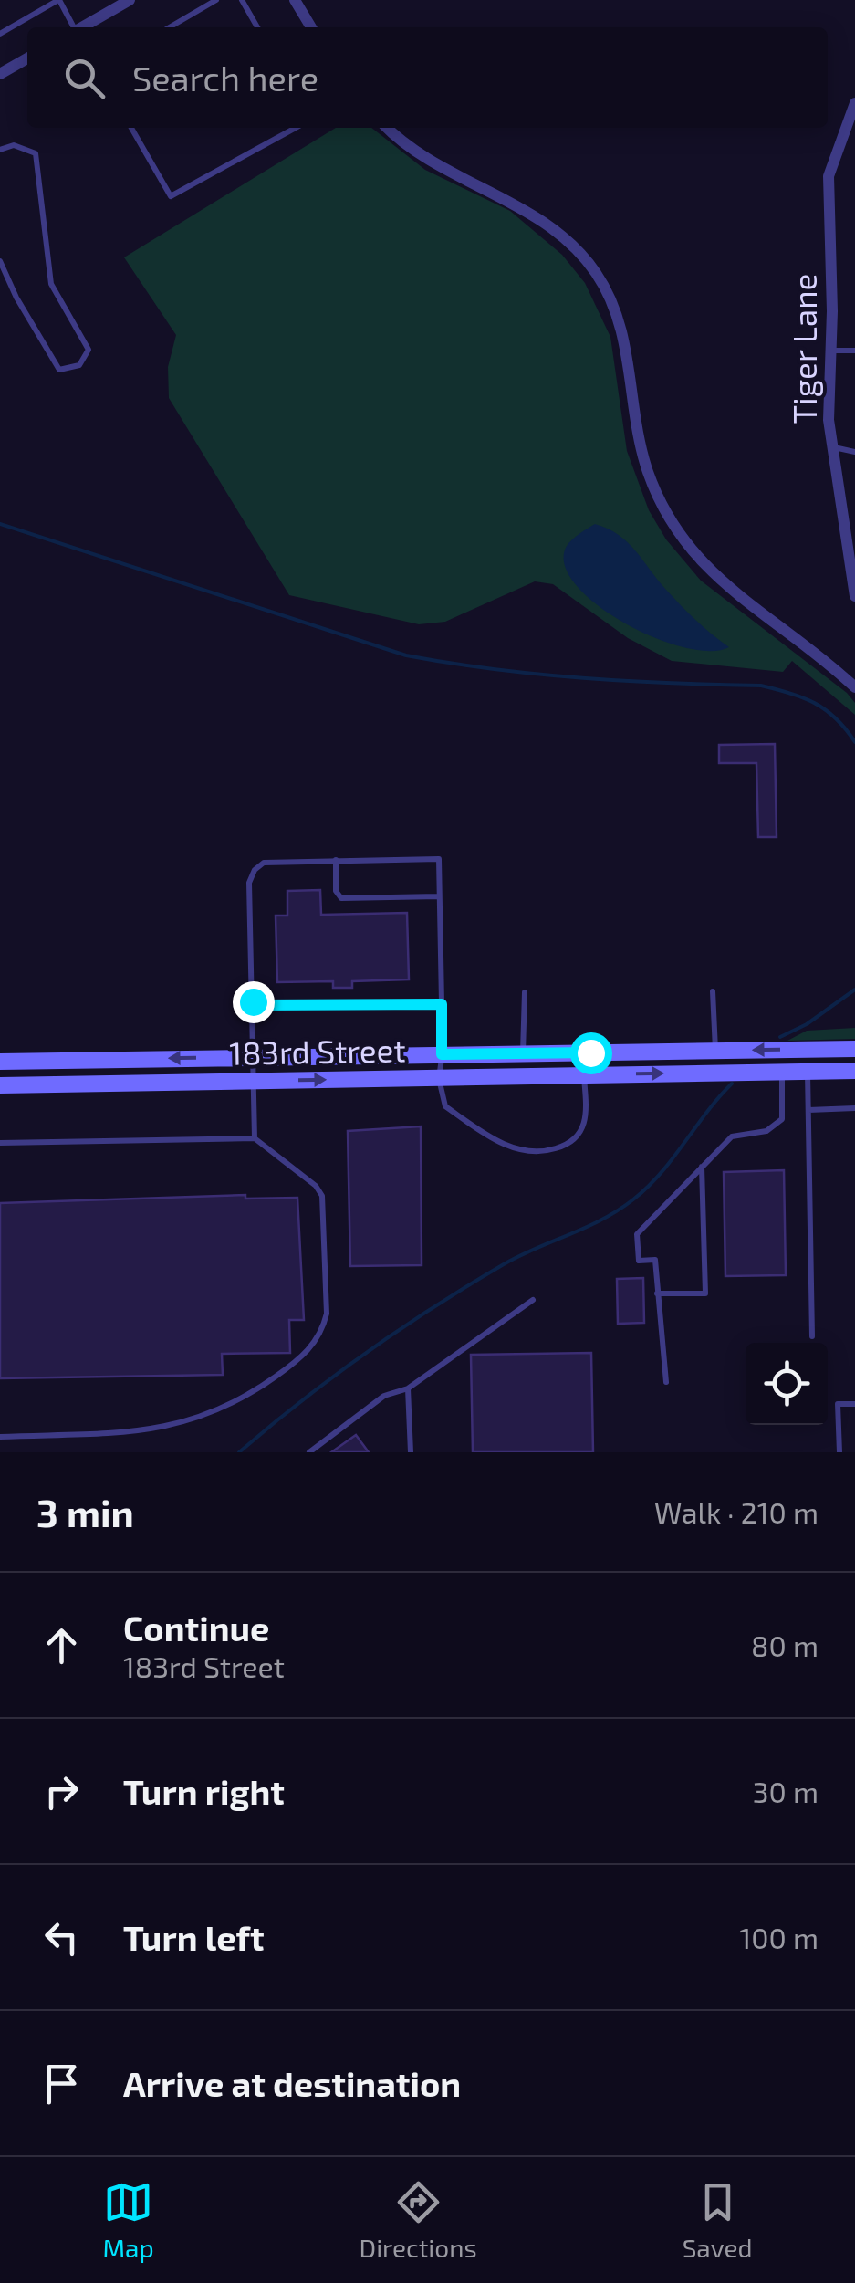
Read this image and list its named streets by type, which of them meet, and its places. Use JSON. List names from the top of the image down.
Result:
{
  "streets": {
    "street": ["Tiger Lane", "183rd Street"]
  },
  "page": {
    "search": "Search here",
    "heading": ["3 min", "Walk · 210 m"],
    "list": [
      ["Continue", "183rd Street", "80 m"],
      ["Turn right", "30 m"],
      ["Turn left", "100 m"],
      "Arrive at destination"
    ],
    "nav": ["Map", "Directions", "Saved"]
  }
}
